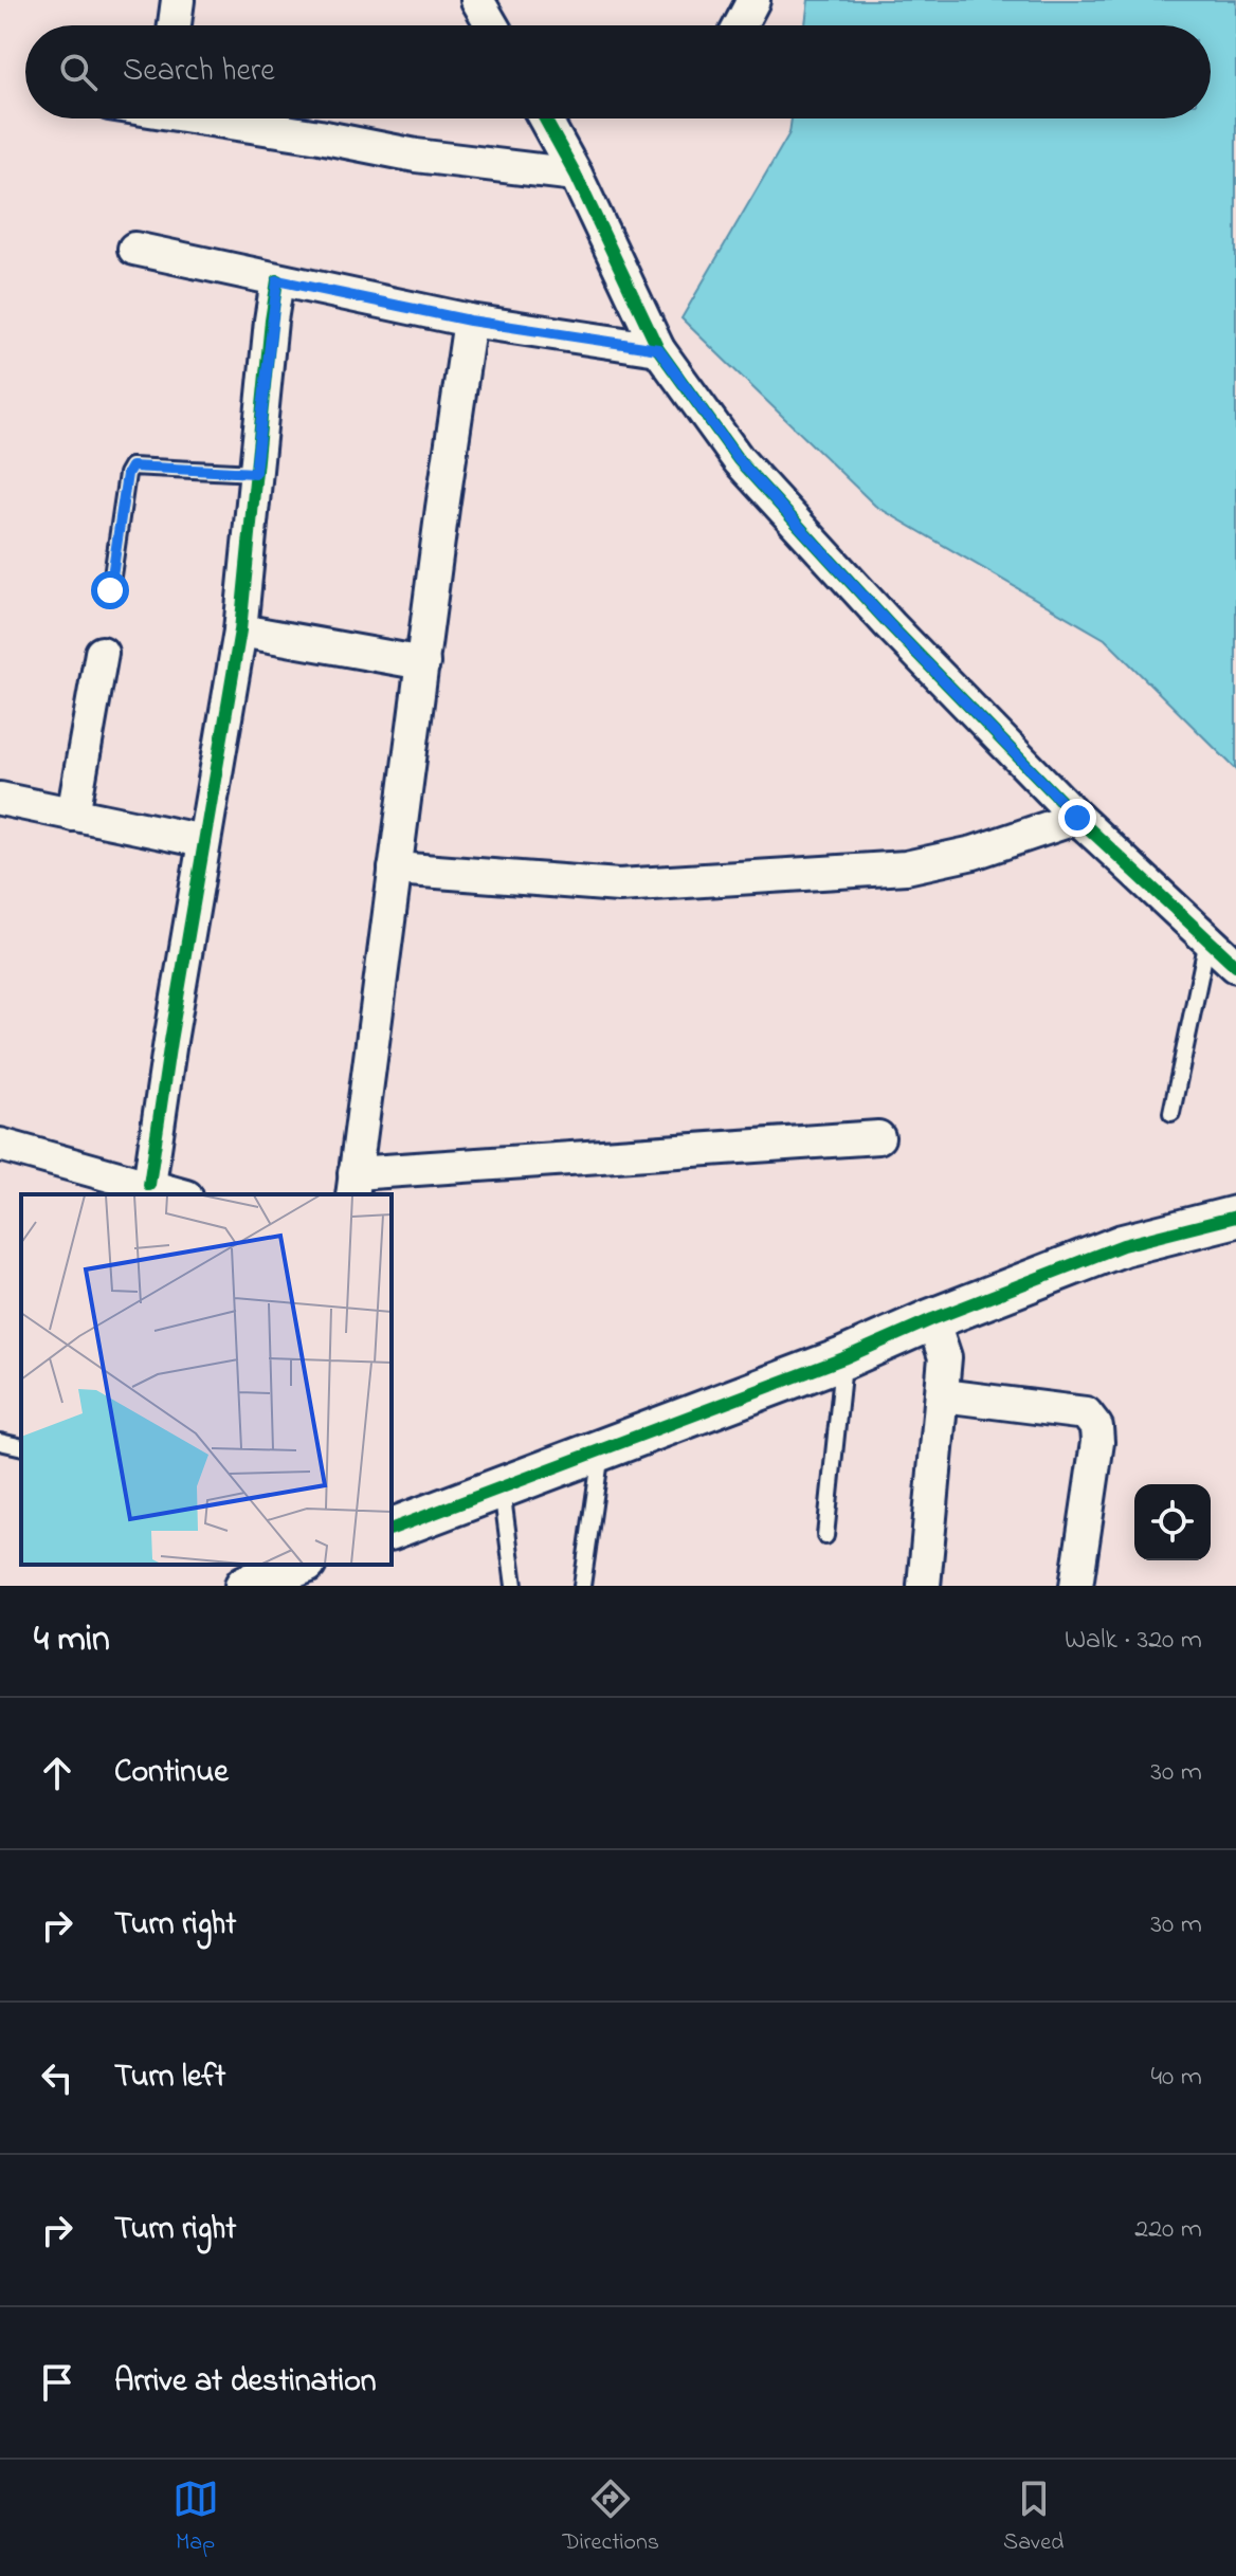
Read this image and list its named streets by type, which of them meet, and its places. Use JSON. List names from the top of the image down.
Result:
{
  "page": {
    "search": "Search here",
    "heading": ["4 min", "Walk · 320 m"],
    "list": [
      ["Continue", "30 m"],
      ["Turn right", "30 m"],
      ["Turn left", "40 m"],
      ["Turn right", "220 m"],
      "Arrive at destination"
    ],
    "nav": ["Map", "Directions", "Saved"]
  }
}
